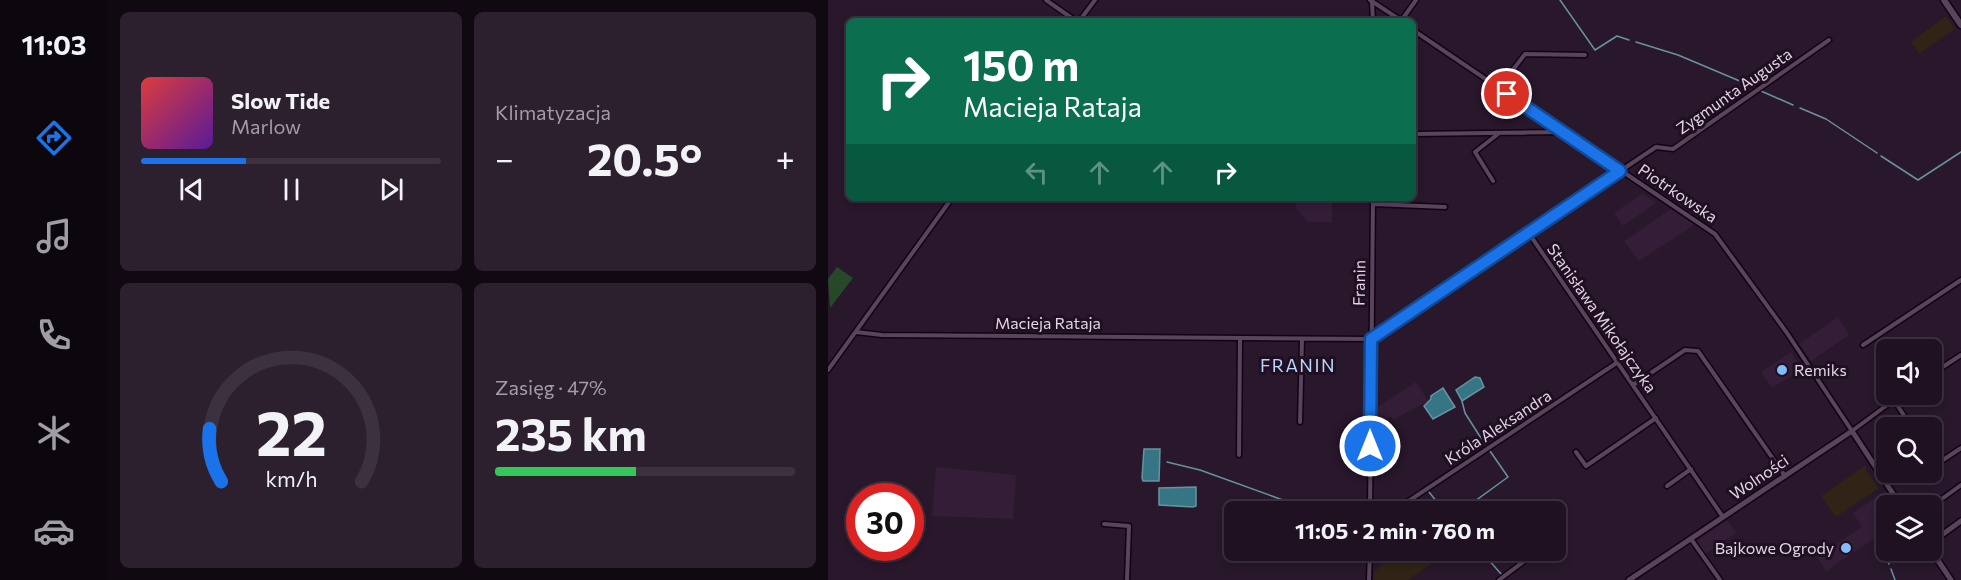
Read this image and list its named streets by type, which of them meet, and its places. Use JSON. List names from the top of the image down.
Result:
{
  "streets": {
    "street": [
      "Zygmunta Augusta",
      "Piotrkowska",
      "Franin",
      "Stanisława Mikołajczyka",
      "Macieja Rataja",
      "Króla Aleksandra",
      "Wolności"
    ]
  },
  "crossings": [
    ["Zygmunta Augusta", "Piotrkowska"],
    ["Piotrkowska", "Wolności"],
    ["Franin", "Macieja Rataja"],
    ["Stanisława Mikołajczyka", "Króla Aleksandra"],
    ["Stanisława Mikołajczyka", "Wolności"]
  ],
  "districts": ["FRANIN"],
  "places": ["Remiks", "Bajkowe Ogrody"],
  "page": {
    "tabs": "11:03",
    "tile": [
      "Klimatyzacja",
      ["Zasięg · 47%", "235 km"]
    ],
    "turn": ["150 m", "Macieja Rataja"],
    "song": ["Slow Tide", "Marlow"],
    "heat": ["−", "20.5°", "+"],
    "limit": "30",
    "trip": "11:05 · 2 min · 760 m",
    "gauge": ["22", "km/h"]
  }
}
